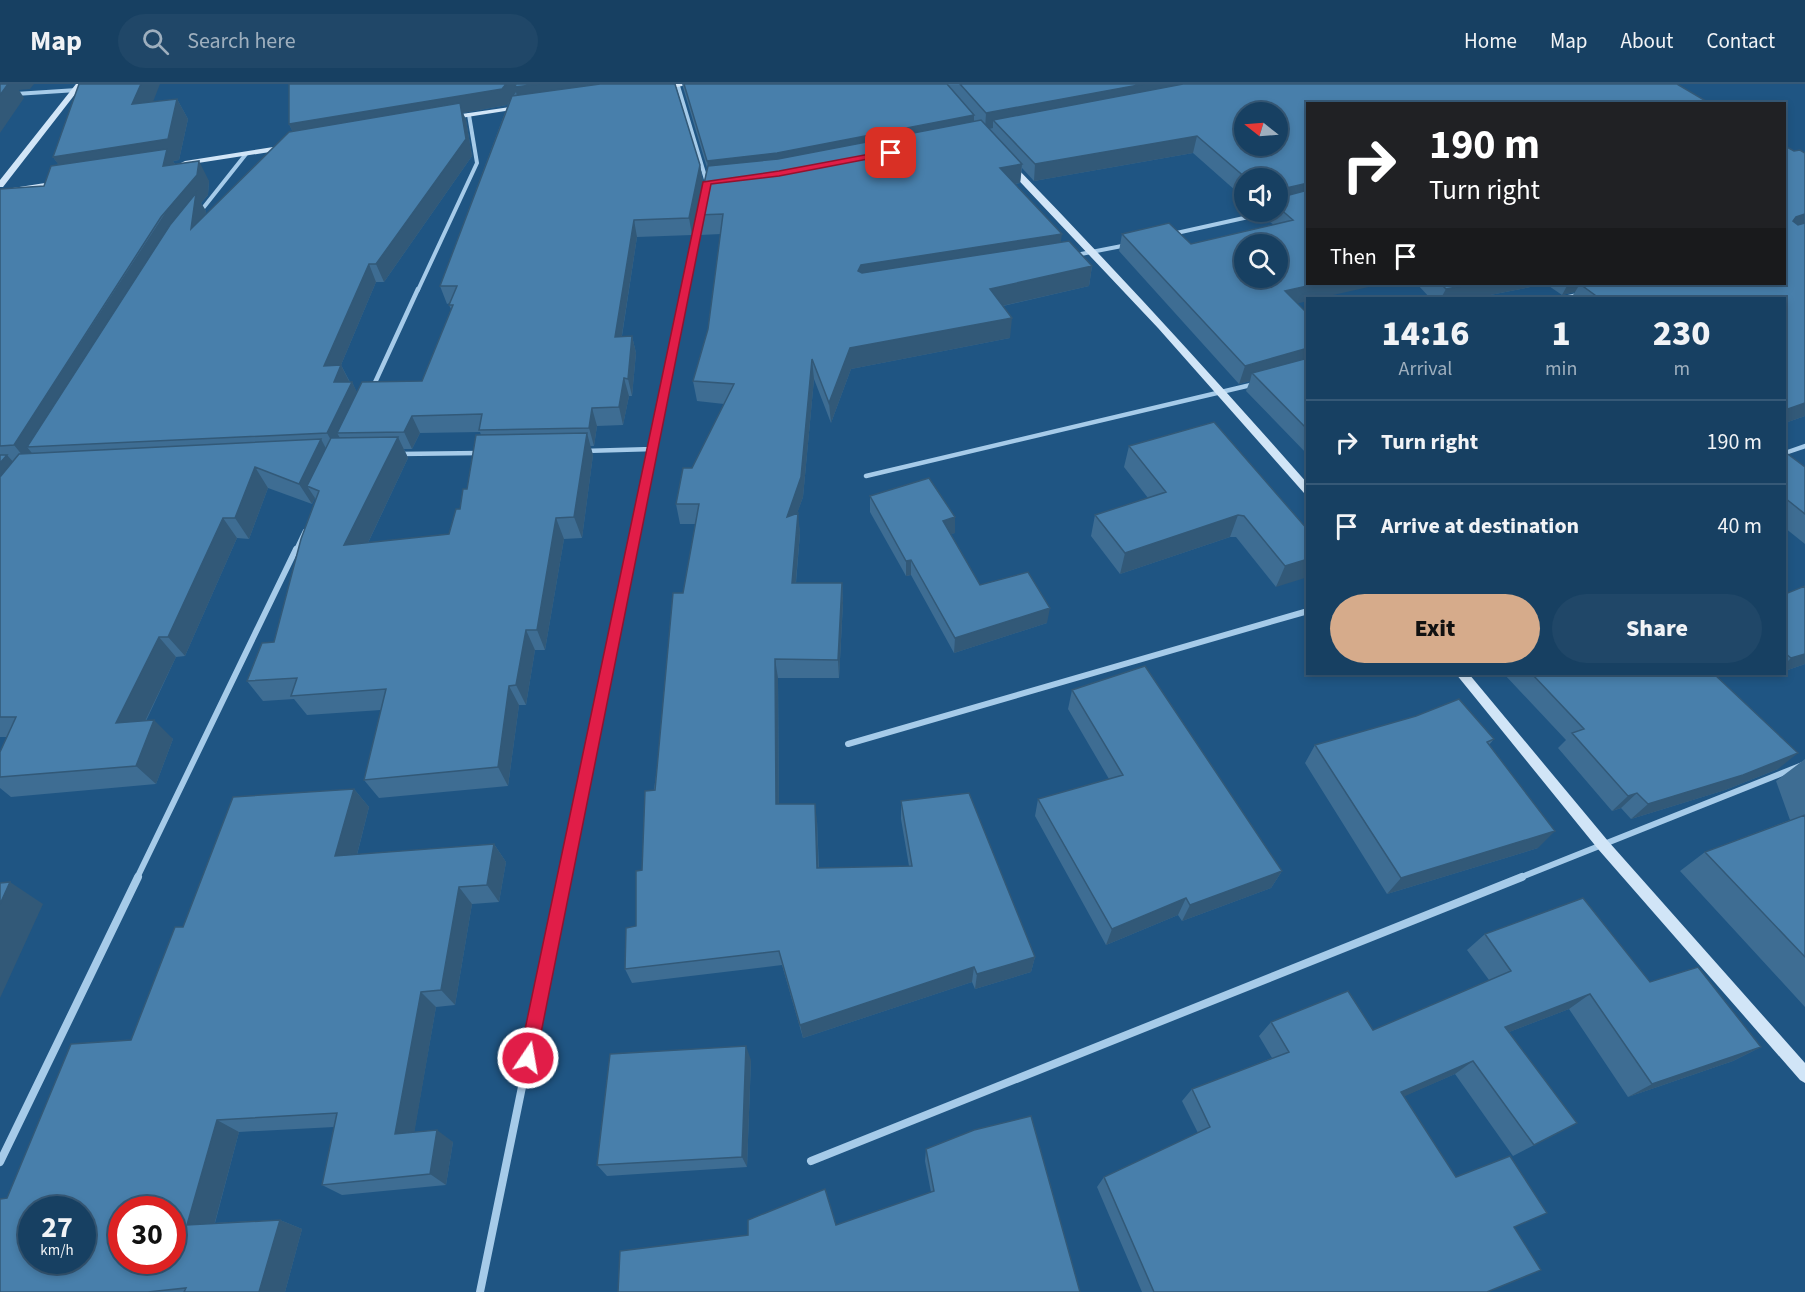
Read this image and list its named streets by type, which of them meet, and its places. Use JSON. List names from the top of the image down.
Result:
{
  "north": "left",
  "page": {
    "header": "Map",
    "search": "Search here",
    "nav": [
      "Home",
      "Map",
      "About",
      "Contact"
    ],
    "turn": ["190 m", "Turn right"],
    "then": "Then",
    "eta": [
      "14:16",
      "Arrival",
      "1",
      "min",
      "230",
      "m"
    ],
    "list": [
      {
        "name": "Turn right",
        "value": "190 m"
      },
      {
        "name": "Arrive at destination",
        "value": "40 m"
      }
    ],
    "buttons": ["Exit", "Share"],
    "speed": "27 km/h",
    "limit": "30"
  }
}
